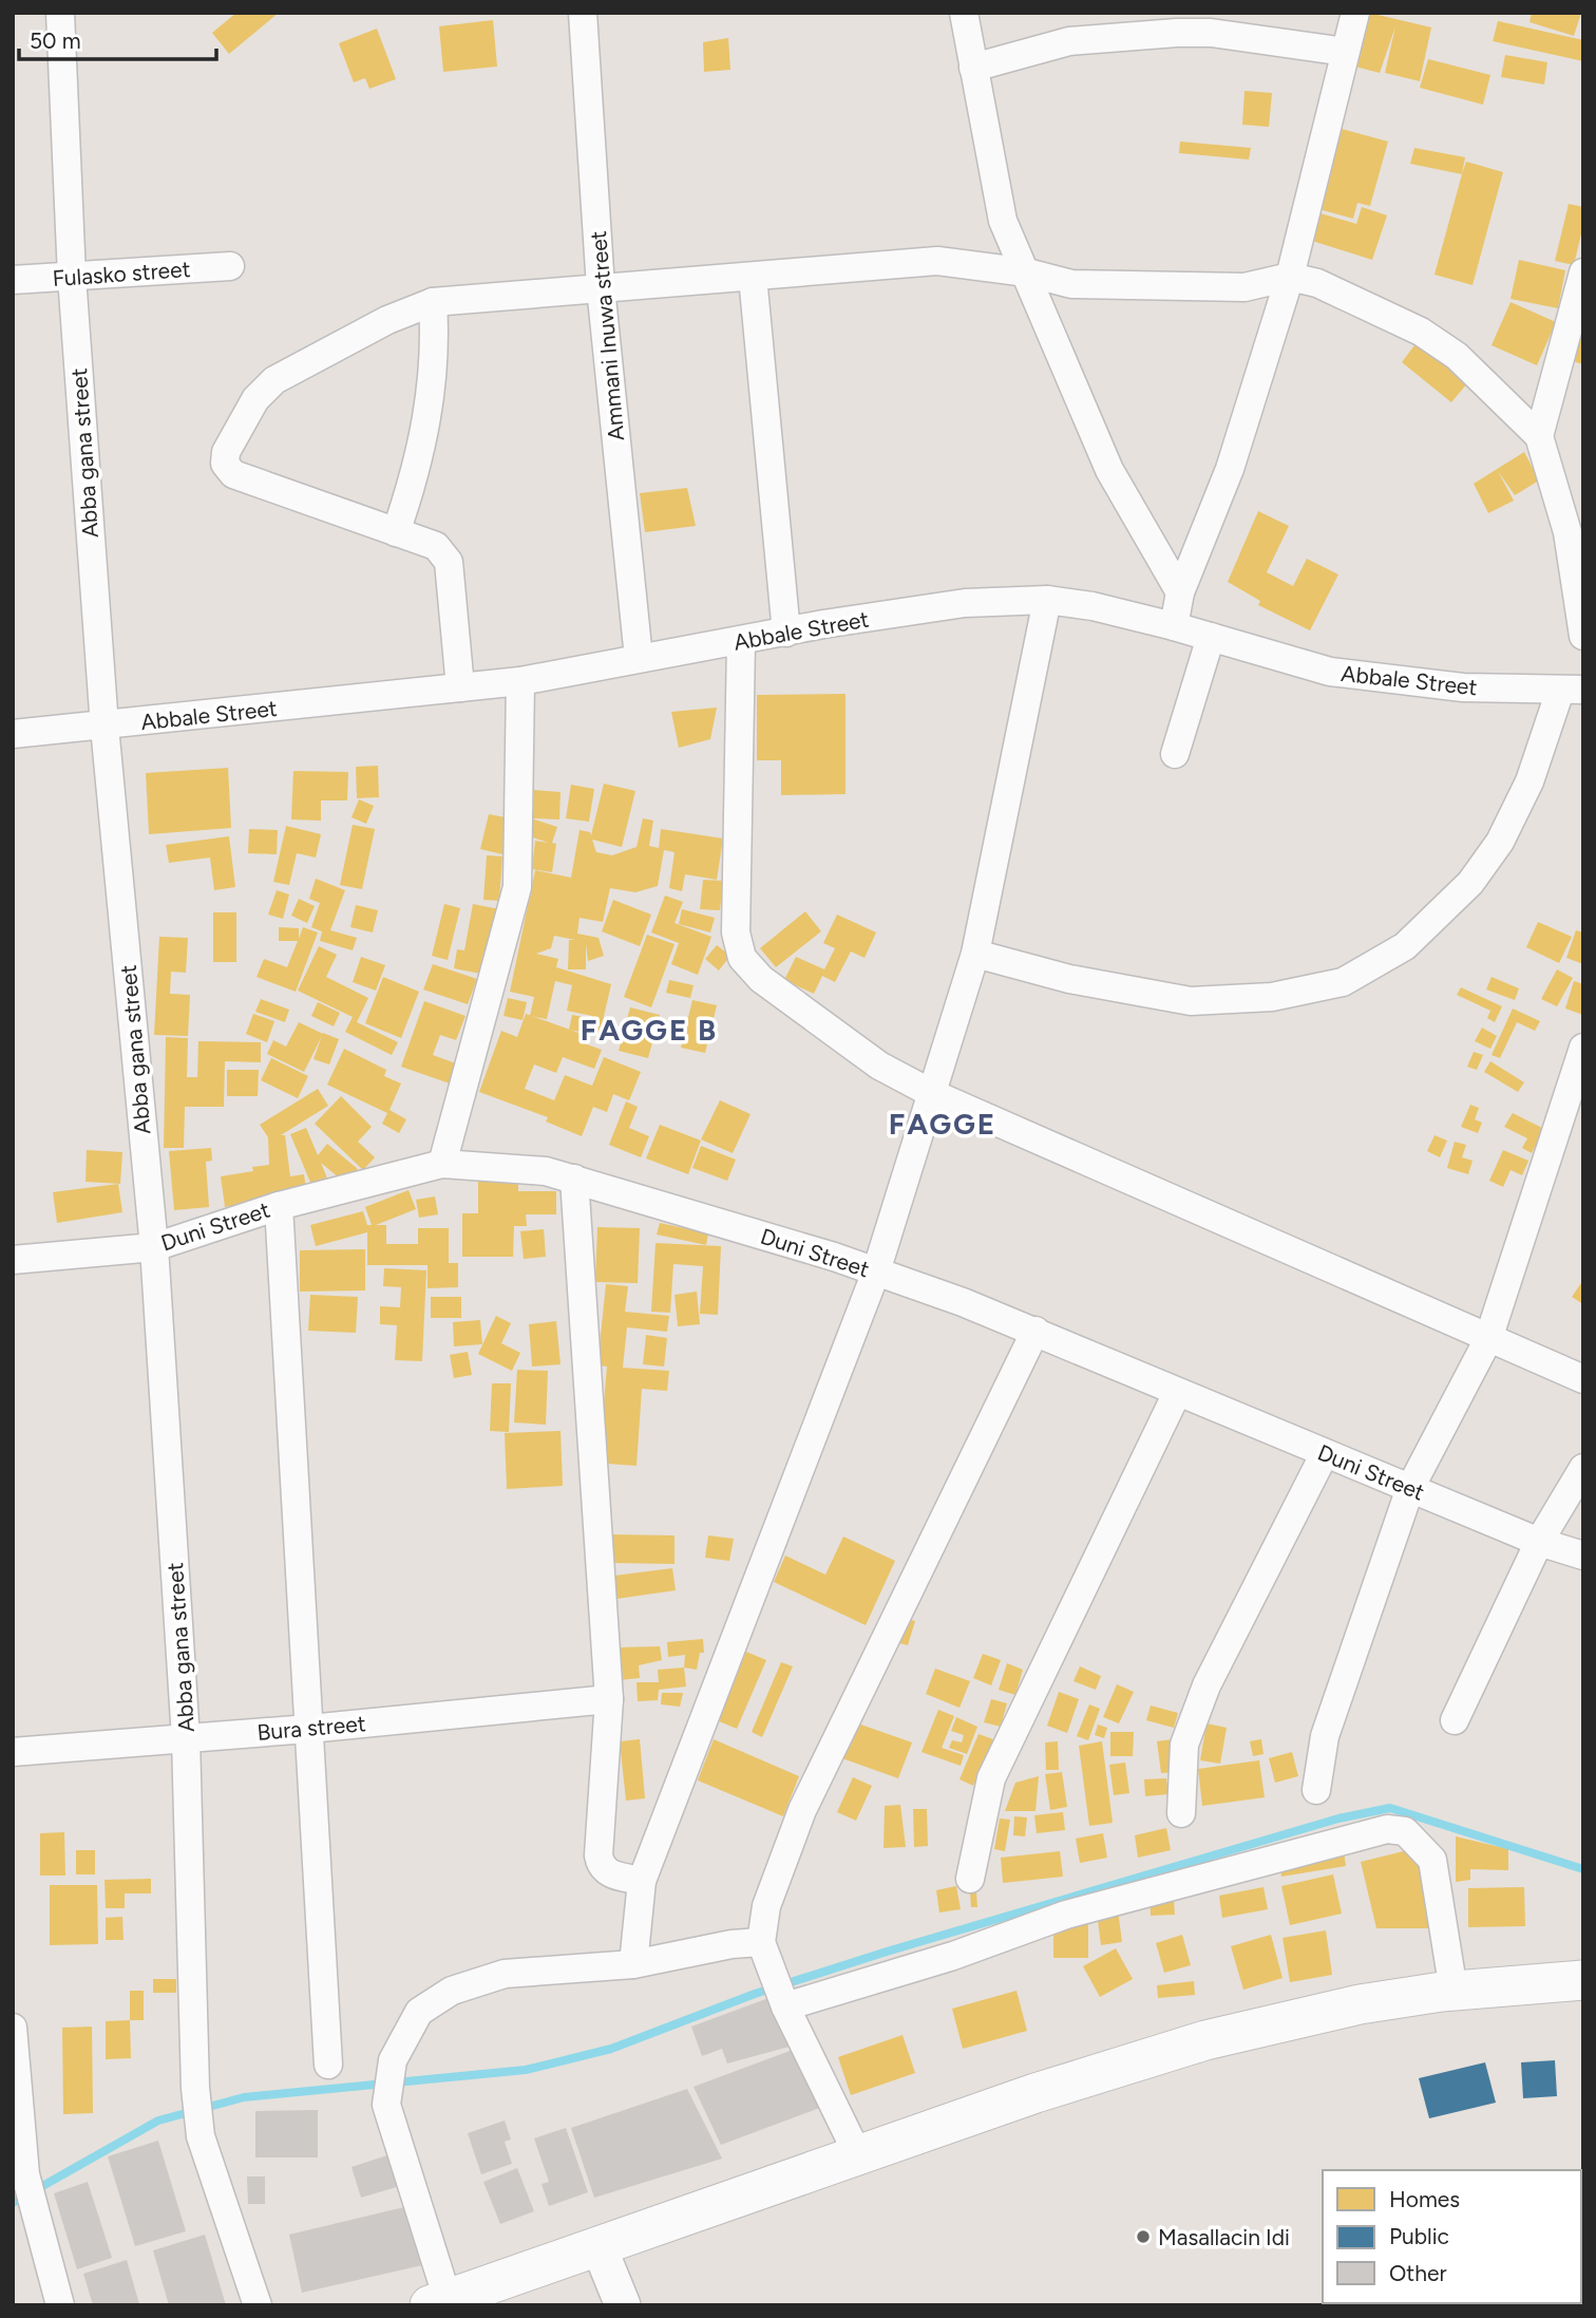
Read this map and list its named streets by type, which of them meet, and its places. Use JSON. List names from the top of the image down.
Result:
{
  "streets": {
    "street": [
      "Fulasko street",
      "Ammani Inuwa street",
      "Abba gana street",
      "Abbale Street",
      "Duni Street",
      "Bura street"
    ]
  },
  "crossings": [
    ["Fulasko street", "Abba gana street"],
    ["Ammani Inuwa street", "Abbale Street"],
    ["Abba gana street", "Abbale Street"],
    ["Abba gana street", "Duni Street"],
    ["Abba gana street", "Bura street"]
  ],
  "districts": ["FAGGE B", "FAGGE"],
  "places": ["Masallacin Idi"],
  "legend": ["Homes", "Public", "Other"],
  "scale_bar": "50 m"
}
